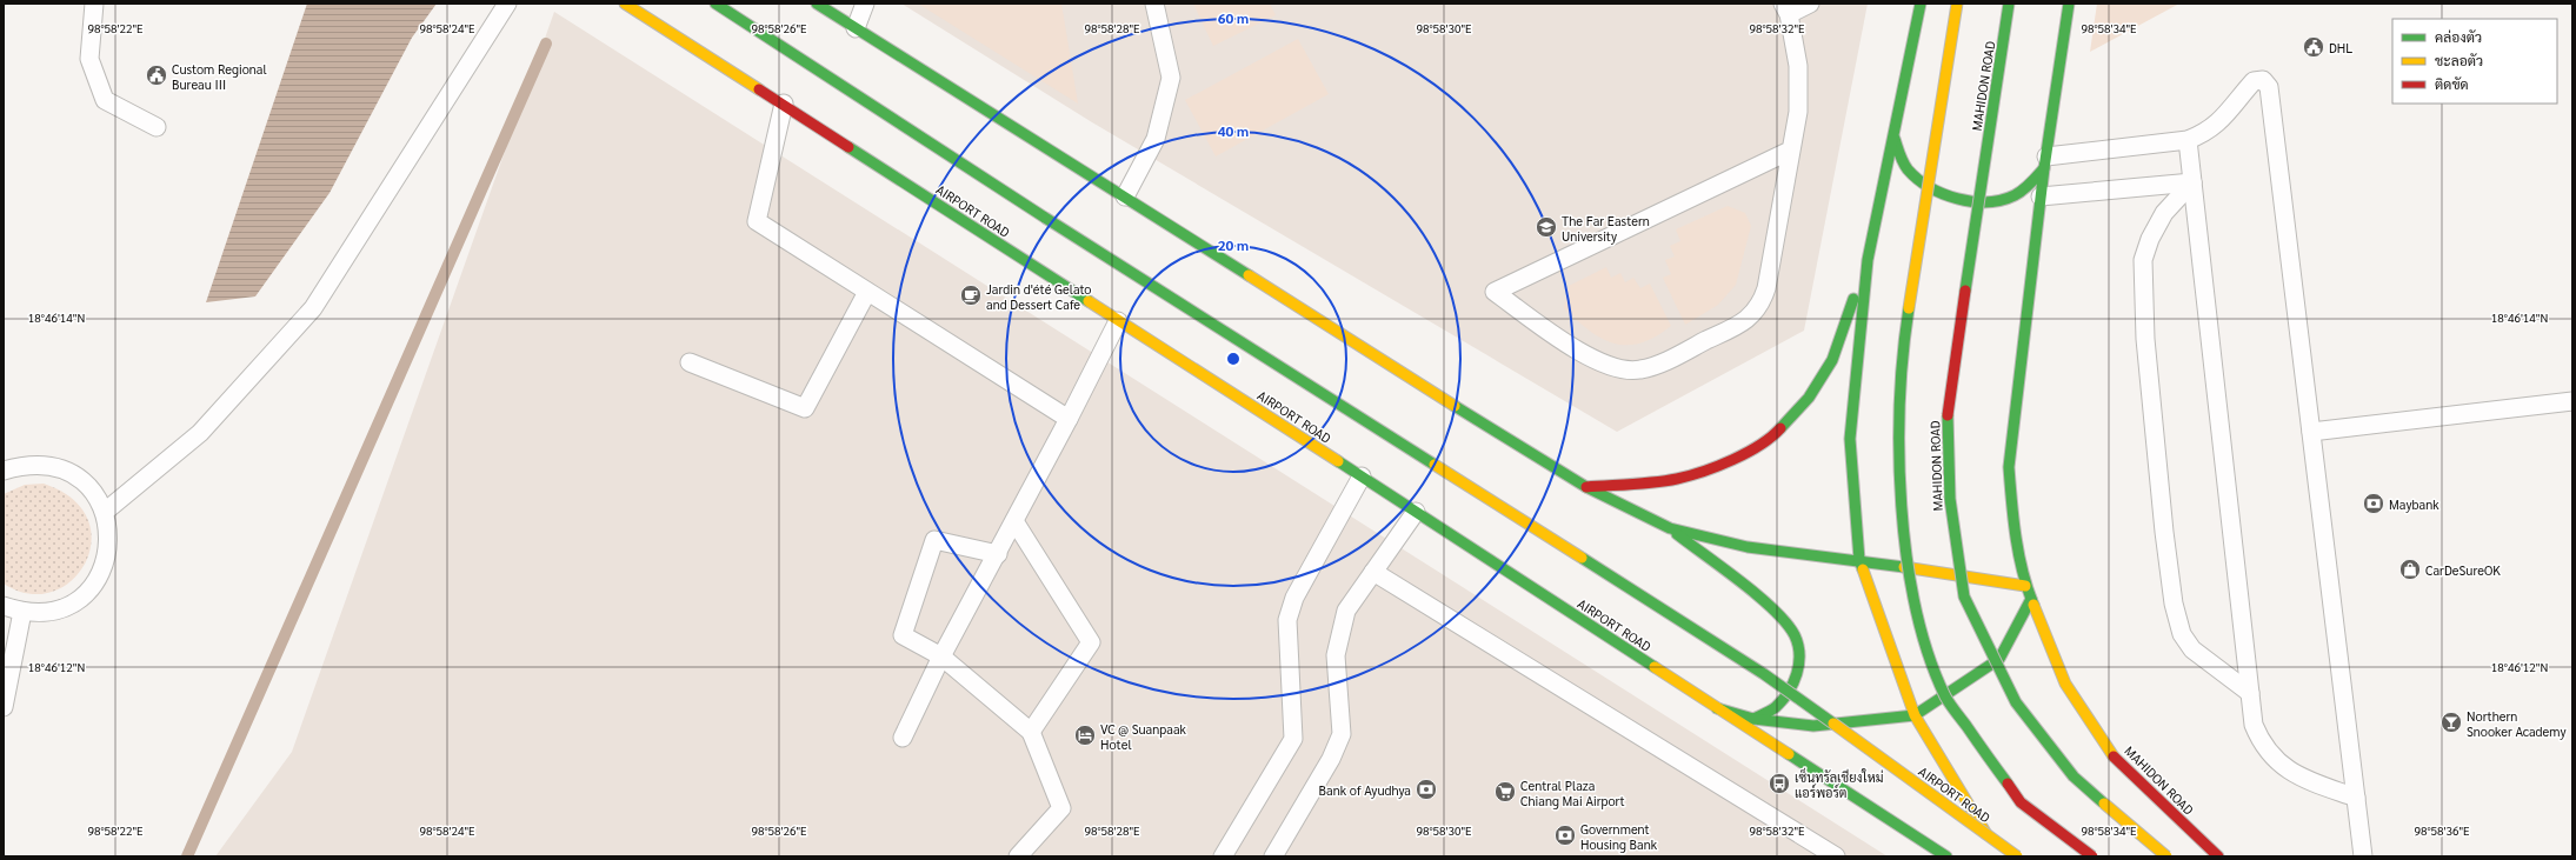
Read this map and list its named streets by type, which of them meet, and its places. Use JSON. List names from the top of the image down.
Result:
{
  "streets": {
    "main road": ["MAHIDON ROAD", "AIRPORT ROAD"]
  },
  "places": {
    "public building": ["DHL", "Custom Regional Bureau III"],
    "school or university": ["The Far Eastern University"],
    "cafe": ["Jardin d'été Gelato and Dessert Cafe"],
    "bank": ["Maybank", "Bank of Ayudhya", "Government Housing Bank"],
    "shop": ["CarDeSureOK"],
    "bar": ["Northern Snooker Academy"],
    "hotel": ["VC @ Suanpaak Hotel"],
    "bus stop": ["เซ็นทรัลเชียงใหม่ แอร์พอร์ต"],
    "supermarket": ["Central Plaza Chiang Mai Airport"]
  },
  "legend": ["คล่องตัว", "ชะลอตัว", "ติดขัด"],
  "coordinates": [
    "98°58'22\"E",
    "98°58'24\"E",
    "98°58'26\"E",
    "98°58'28\"E",
    "98°58'30\"E",
    "98°58'32\"E",
    "98°58'34\"E",
    "18°46'14\"N",
    "18°46'12\"N",
    "98°58'36\"E"
  ],
  "rings": ["60 m", "40 m", "20 m"]
}
